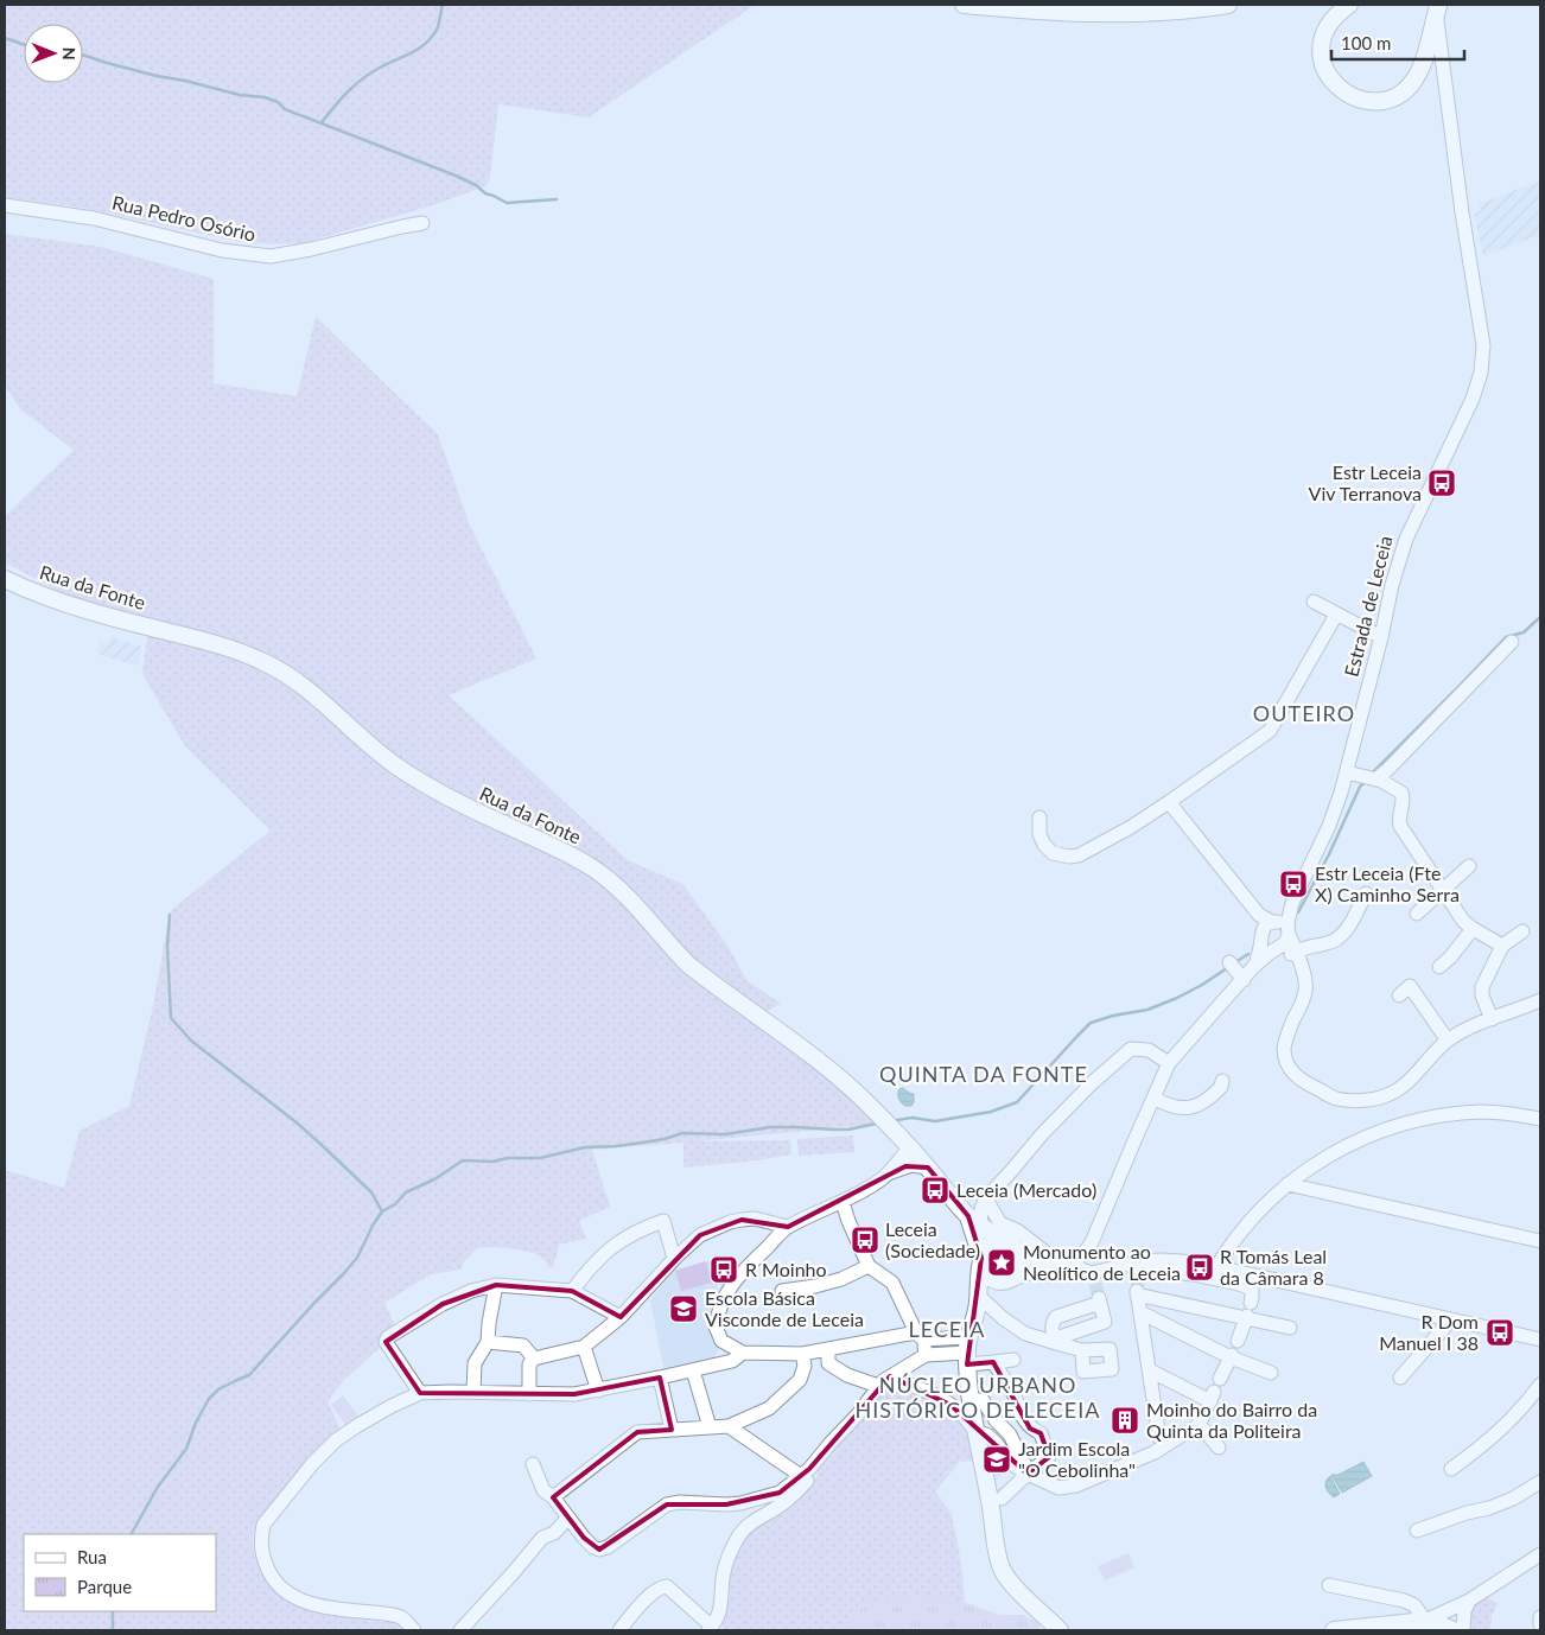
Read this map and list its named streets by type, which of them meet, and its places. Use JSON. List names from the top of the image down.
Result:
{
  "streets": {
    "main road": ["Rua da Fonte"],
    "street": ["Rua Pedro Osório", "Estrada de Leceia"]
  },
  "districts": [
    "OUTEIRO",
    "QUINTA DA FONTE",
    "LECEIA",
    "NÚCLEO URBANO HISTÓRICO DE LECEIA"
  ],
  "places": {
    "bus stop": [
      "Estr Leceia Viv Terranova",
      "Estr Leceia (Fte X) Caminho Serra",
      "Leceia (Mercado)",
      "Leceia (Sociedade)",
      "R Tomás Leal da Câmara 8",
      "R Moinho",
      "R Dom Manuel I 38"
    ],
    "place": ["Monumento ao Neolítico de Leceia"],
    "school or university": ["Escola Básica Visconde de Leceia", "Jardim Escola \"O Cebolinha\""],
    "building": ["Moinho do Bairro da Quinta da Politeira"]
  },
  "legend": ["Rua", "Parque"],
  "scale_bar": "100 m",
  "north": "right"
}
